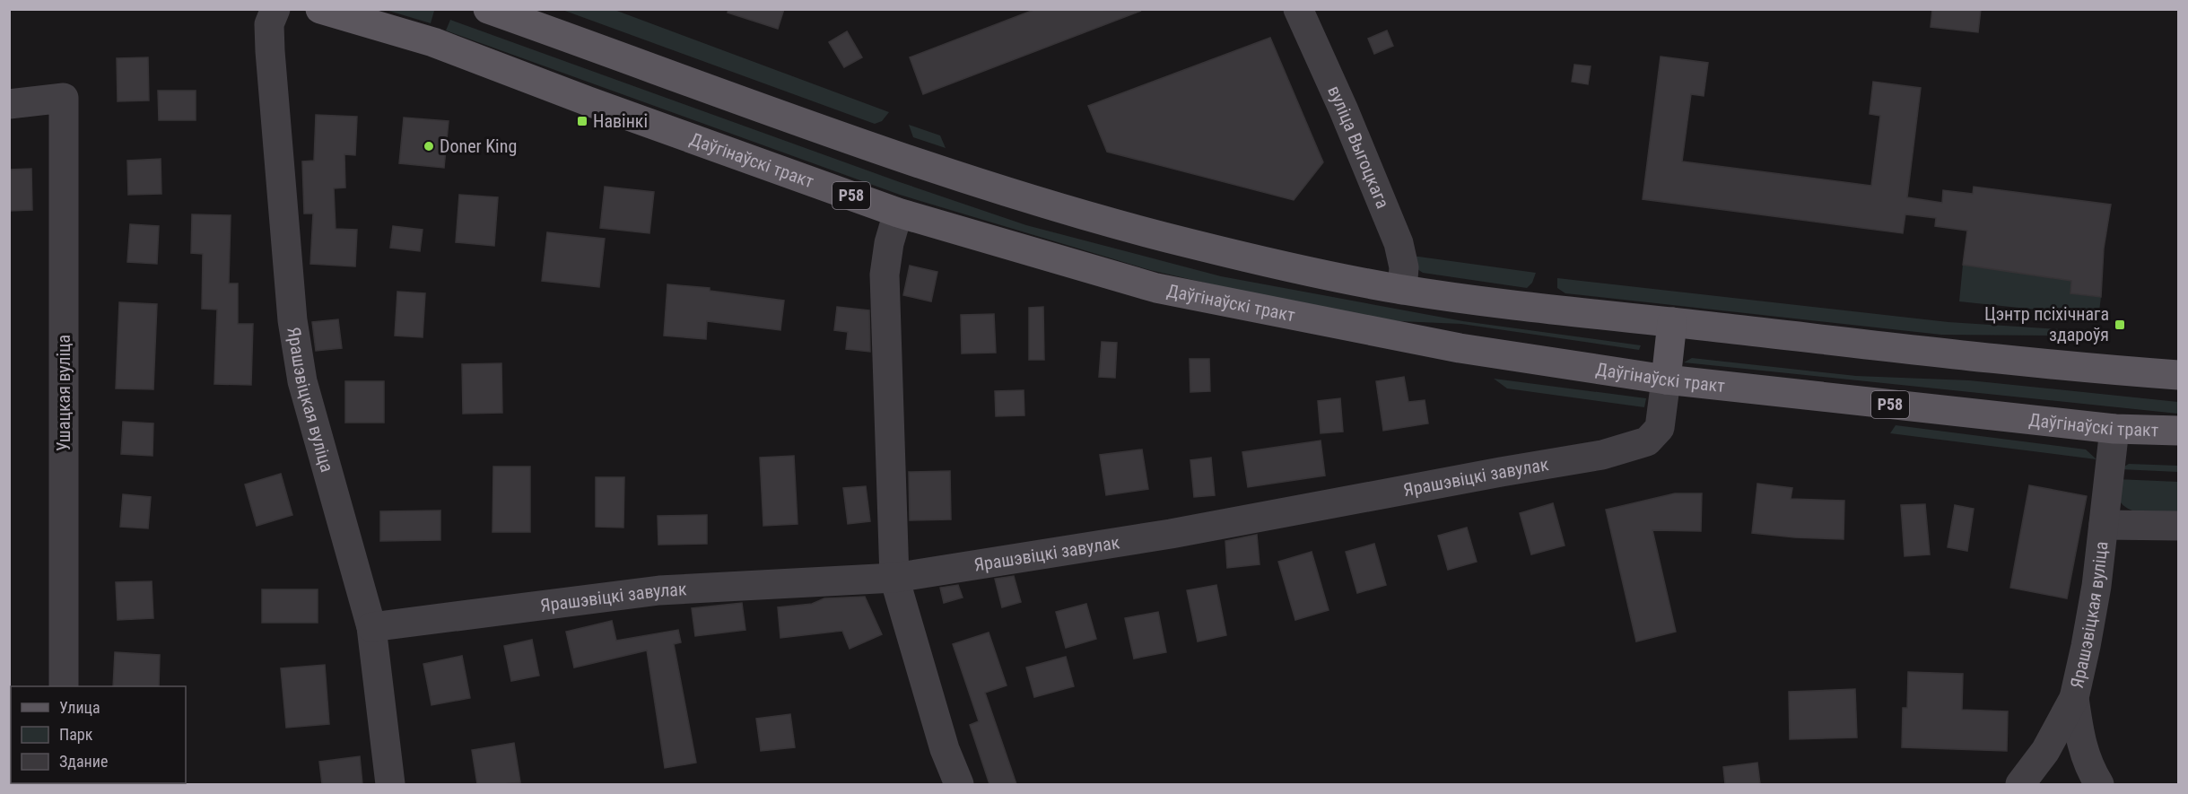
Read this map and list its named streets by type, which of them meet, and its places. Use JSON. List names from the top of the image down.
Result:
{
  "streets": {
    "main road": ["Даўгінаўскі тракт", "Р58"],
    "street": [
      "вуліца Выгоцкага",
      "Ушацкая вуліца",
      "Ярашэвіцкая вуліца",
      "Ярашэвіцкі завулак"
    ]
  },
  "crossings": [
    ["Даўгінаўскі тракт", "Ярашэвіцкая вуліца"],
    ["Даўгінаўскі тракт", "Ярашэвіцкі завулак"],
    ["Ярашэвіцкая вуліца", "Ярашэвіцкі завулак"]
  ],
  "places": {
    "transit": ["Навінкі", "Цэнтр псіхічнага здароўя"],
    "other": ["Doner King"]
  },
  "legend": ["Улица", "Парк", "Здание"]
}
